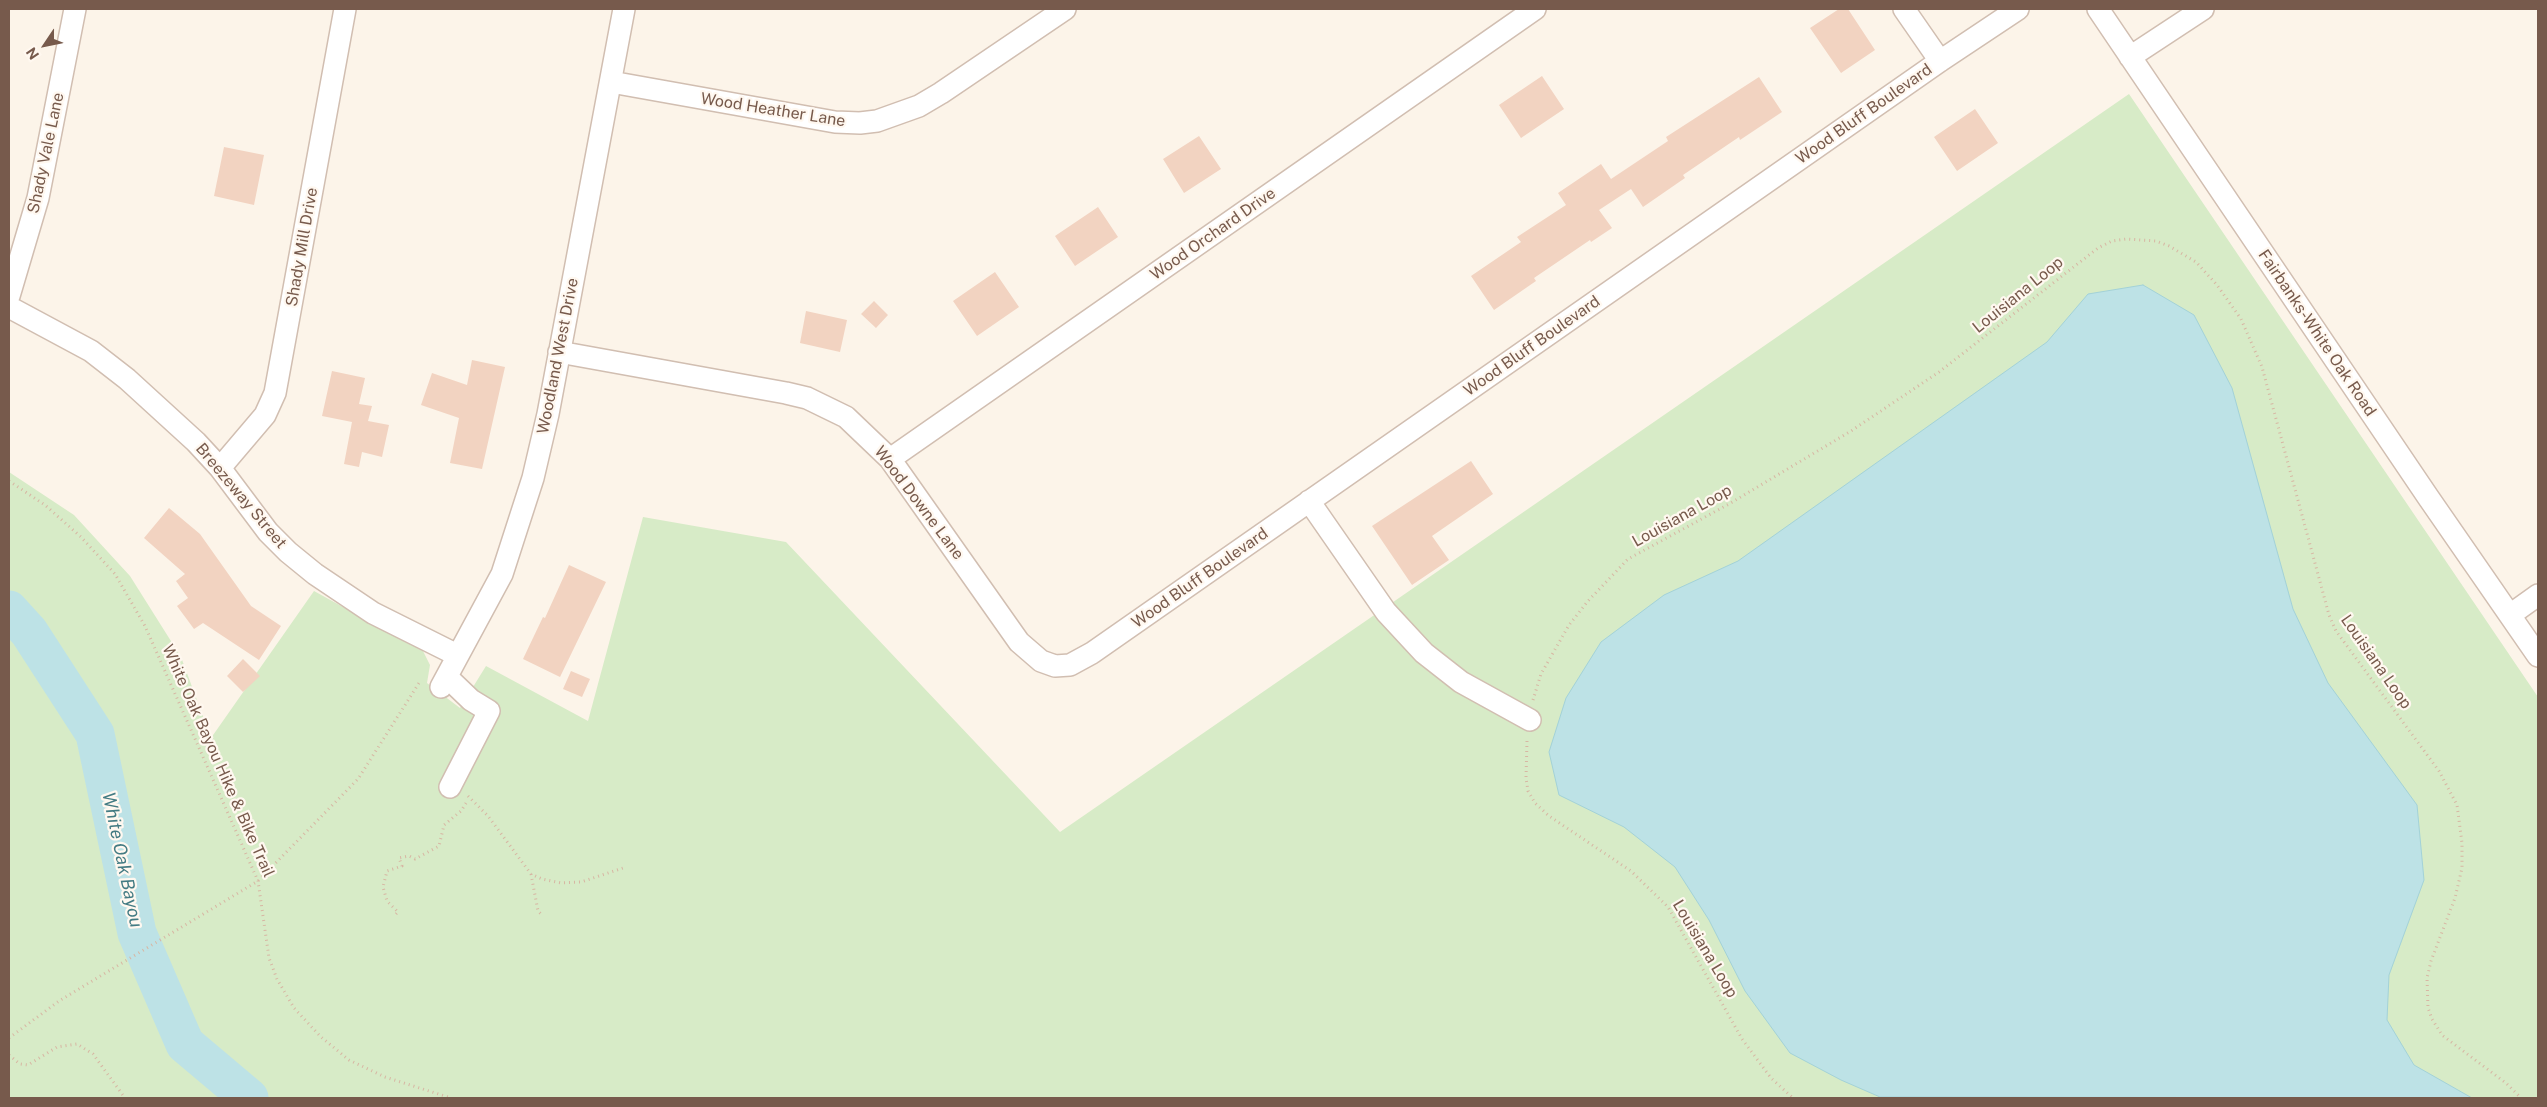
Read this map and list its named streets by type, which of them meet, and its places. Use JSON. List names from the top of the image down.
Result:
{
  "streets": {
    "street": [
      "Wood Heather Lane",
      "Wood Bluff Boulevard",
      "Shady Vale Lane",
      "Wood Orchard Drive",
      "Shady Mill Drive",
      "Fairbanks-White Oak Road",
      "Woodland West Drive",
      "Breezeway Street",
      "Wood Downe Lane"
    ],
    "path": ["Louisiana Loop", "White Oak Bayou Hike & Bike Trail"]
  },
  "crossings": [
    ["Wood Heather Lane", "Woodland West Drive"],
    ["Wood Bluff Boulevard", "Wood Downe Lane"],
    ["Wood Orchard Drive", "Wood Downe Lane"],
    ["Shady Mill Drive", "Breezeway Street"],
    ["Woodland West Drive", "Breezeway Street"],
    ["Woodland West Drive", "Wood Downe Lane"]
  ],
  "water": ["White Oak Bayou"],
  "north": "bottom left"
}
